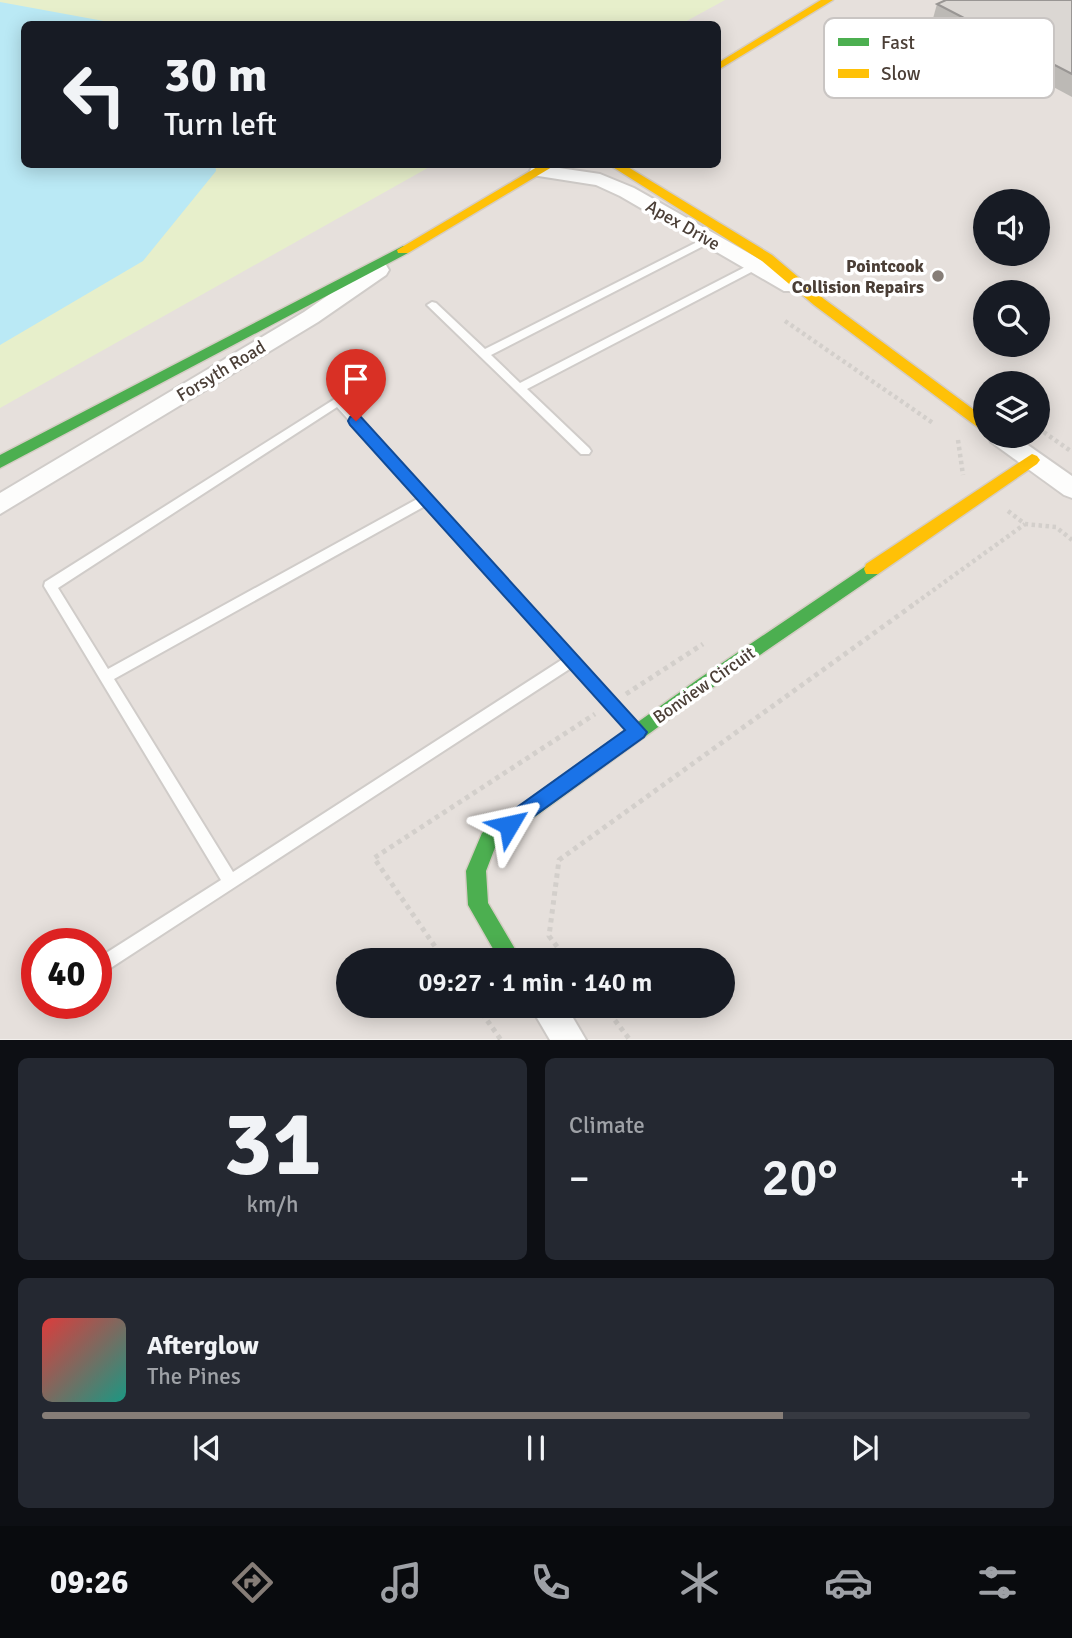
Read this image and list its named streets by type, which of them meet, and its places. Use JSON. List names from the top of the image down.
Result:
{
  "streets": {
    "street": ["Apex Drive", "Forsyth Road", "Bonview Circuit"]
  },
  "crossings": [
    ["Apex Drive", "Forsyth Road"]
  ],
  "places": ["Pointcook Collision Repairs"],
  "legend": ["Fast", "Slow"],
  "page": {
    "turn": ["30 m", "Turn left"],
    "limit": "40",
    "trip": "09:27 · 1 min · 140 m",
    "tile": [
      ["31", "km/h"],
      "Climate"
    ],
    "heat": ["−", "20°", "+"],
    "song": ["Afterglow", "The Pines"],
    "tabs": "09:26"
  }
}
